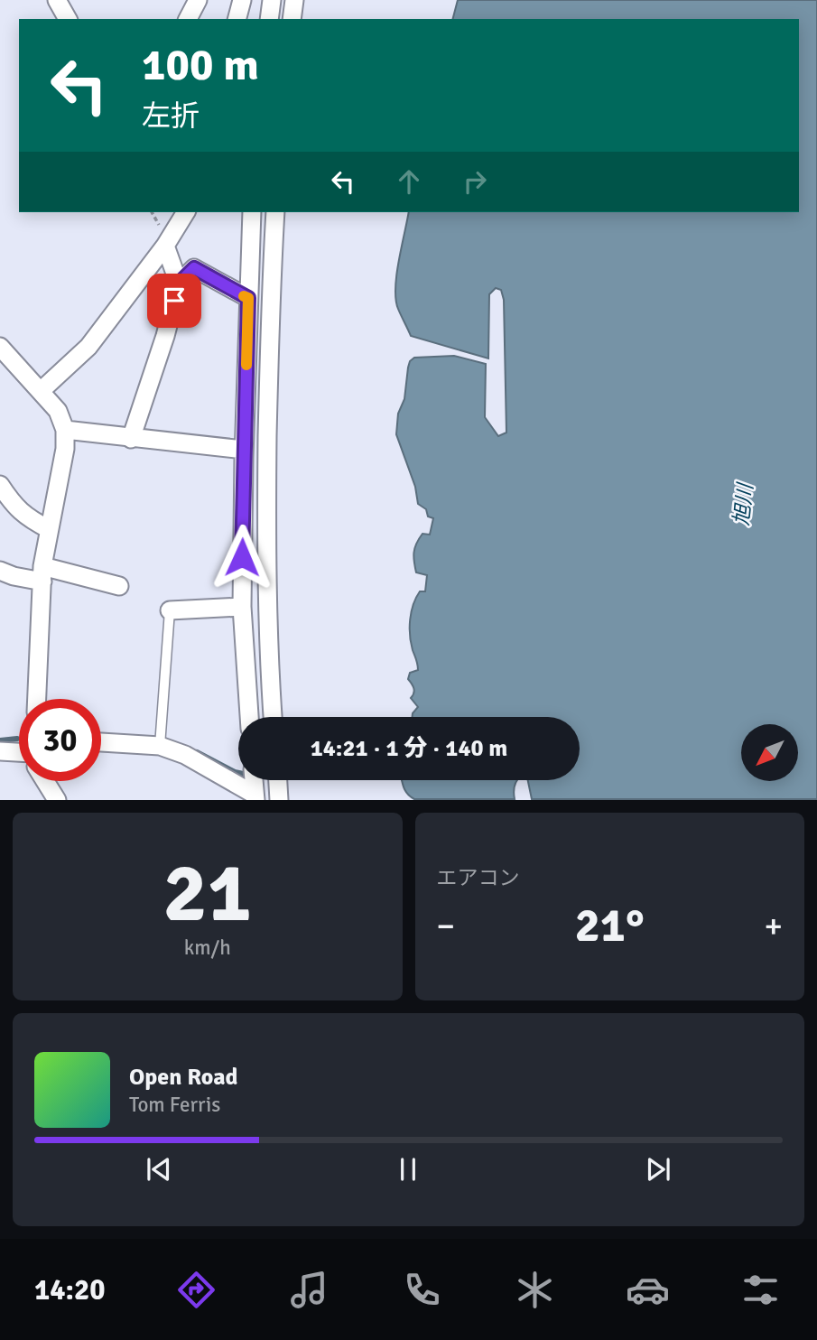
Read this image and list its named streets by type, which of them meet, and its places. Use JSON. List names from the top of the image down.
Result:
{
  "water": ["旭川"],
  "north": "bottom left",
  "page": {
    "turn": ["100 m", "左折"],
    "limit": "30",
    "trip": "14:21 · 1 分 · 140 m",
    "tile": [
      ["21", "km/h"],
      "エアコン"
    ],
    "heat": ["−", "21°", "+"],
    "song": ["Open Road", "Tom Ferris"],
    "tabs": "14:20"
  }
}
